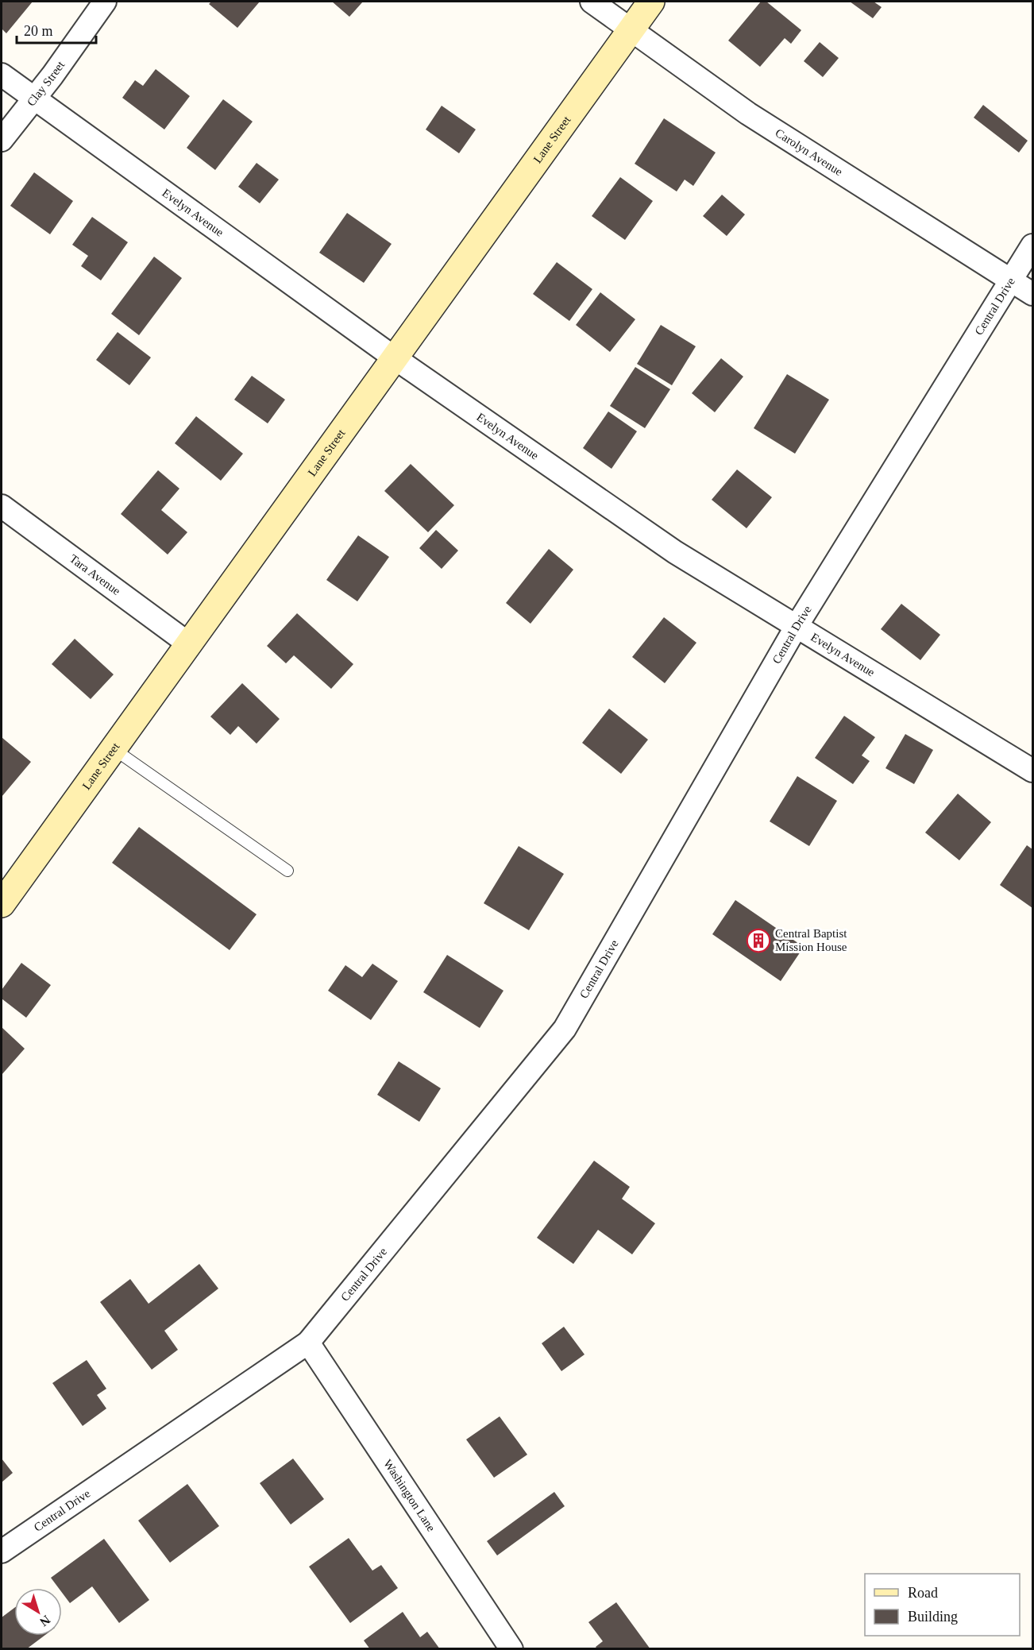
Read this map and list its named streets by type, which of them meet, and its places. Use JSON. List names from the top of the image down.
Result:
{
  "streets": {
    "main road": ["Lane Street"],
    "street": [
      "Clay Street",
      "Carolyn Avenue",
      "Evelyn Avenue",
      "Central Drive",
      "Tara Avenue",
      "Washington Lane"
    ]
  },
  "crossings": [
    ["Clay Street", "Evelyn Avenue"],
    ["Lane Street", "Carolyn Avenue"],
    ["Lane Street", "Evelyn Avenue"],
    ["Lane Street", "Tara Avenue"],
    ["Carolyn Avenue", "Central Drive"],
    ["Evelyn Avenue", "Central Drive"],
    ["Central Drive", "Washington Lane"]
  ],
  "places": {
    "building": ["Central Baptist Mission House"]
  },
  "legend": ["Road", "Building"],
  "scale_bar": "20 m",
  "north": "bottom right"
}
